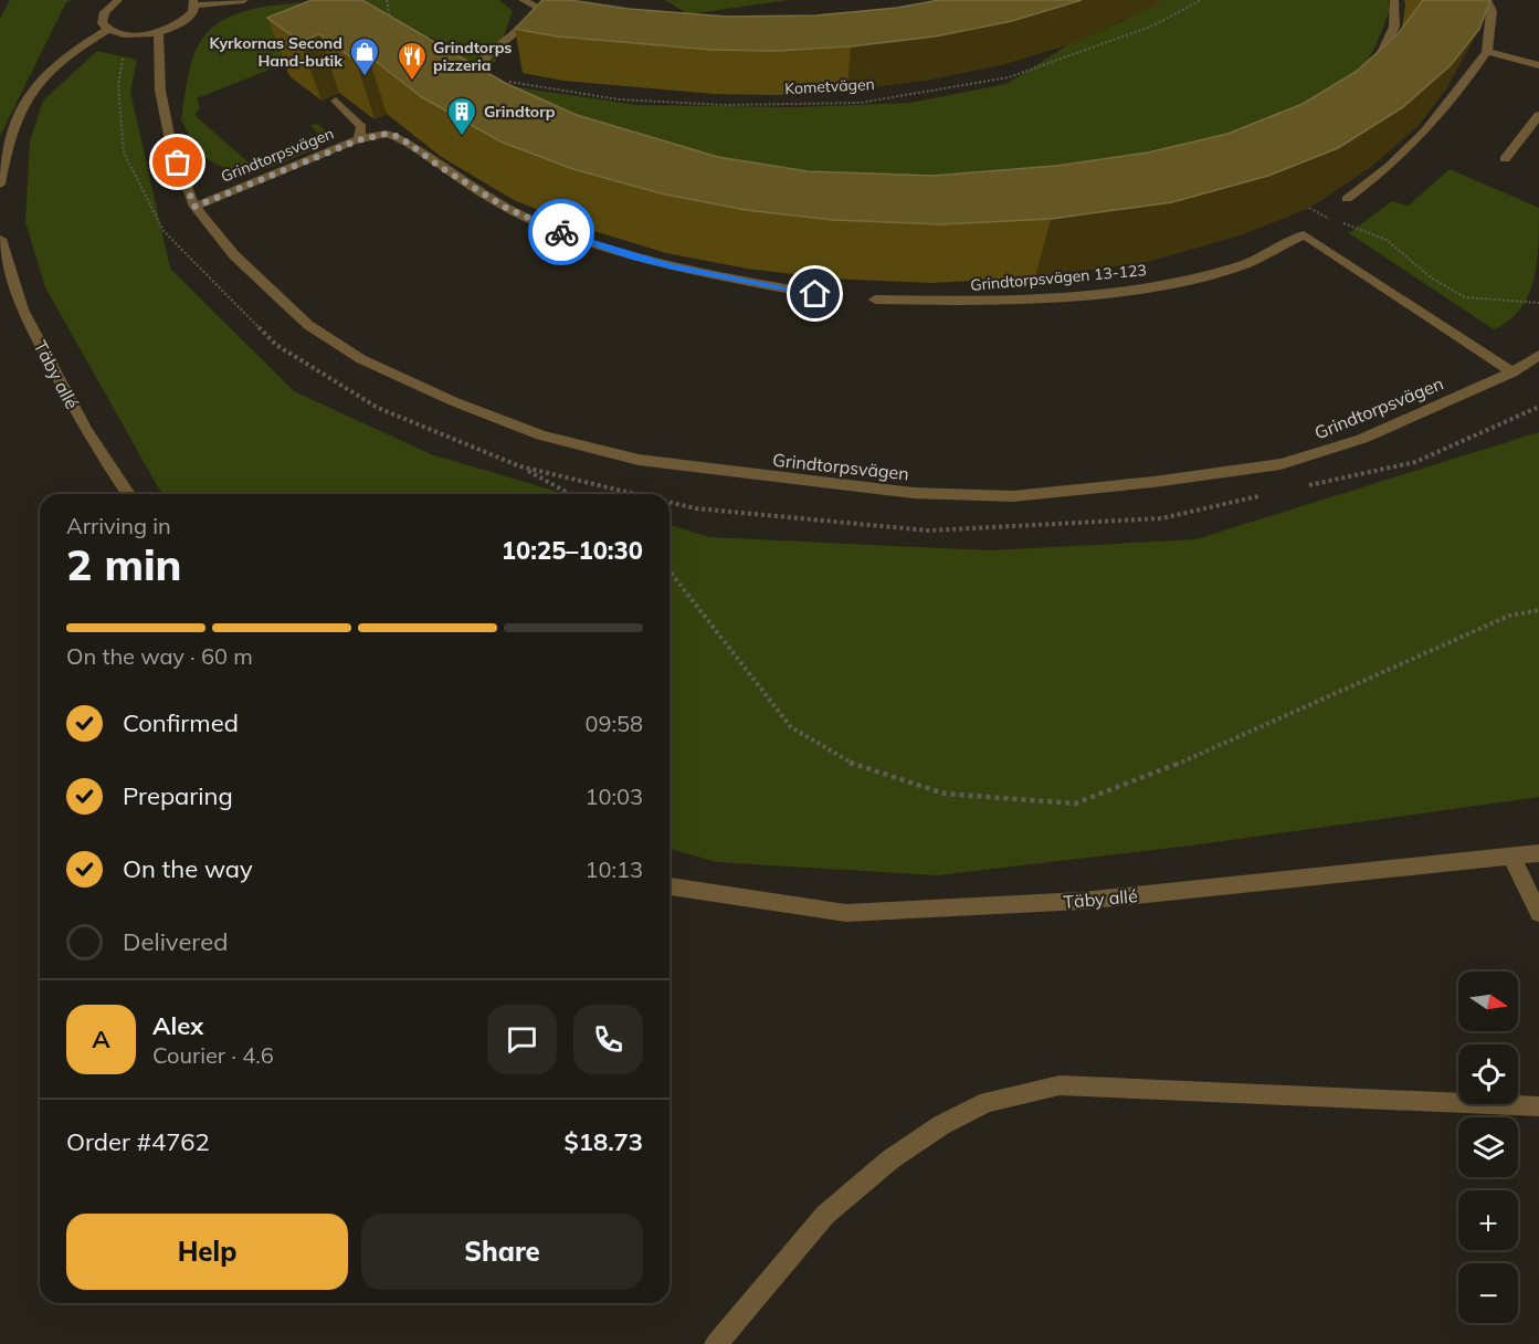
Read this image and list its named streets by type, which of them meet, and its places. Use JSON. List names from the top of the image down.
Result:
{
  "streets": {
    "street": ["Grindtorpsvägen", "Grindtorpsvägen 13-123", "Täby allé"],
    "path": ["Kometvägen"]
  },
  "crossings": [
    ["Grindtorpsvägen", "Grindtorpsvägen 13-123"]
  ],
  "places": {
    "shop": ["Kyrkornas Second Hand-butik"],
    "restaurant": ["Grindtorps pizzeria"],
    "building": ["Grindtorp"]
  },
  "north": "right",
  "page": {
    "heading": ["2 min", "Arriving in", "10:25–10:30"],
    "panel": [
      "Alex",
      "Courier · 4.6",
      "Order #4762",
      "$18.73"
    ],
    "bar": "On the way · 60 m",
    "list": [
      ["Confirmed", "09:58"],
      ["Preparing", "10:03"],
      ["On the way", "10:13"],
      "Delivered"
    ],
    "map_buttons": ["+", "−"],
    "round": "A",
    "buttons": ["Help", "Share"]
  }
}
